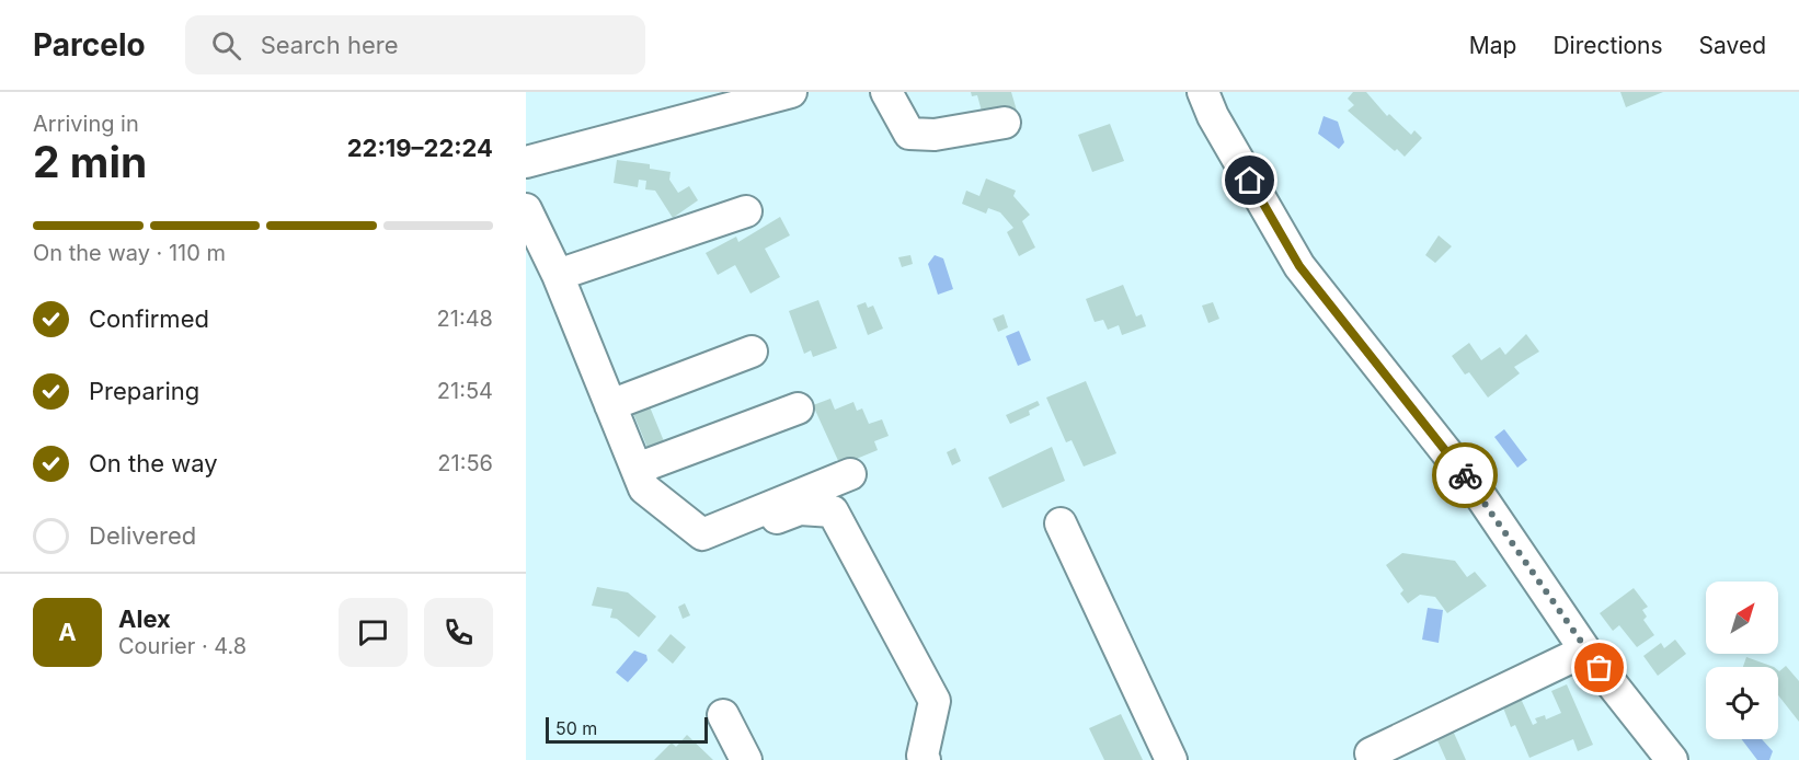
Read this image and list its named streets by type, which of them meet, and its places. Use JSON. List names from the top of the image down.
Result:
{
  "scale_bar": "50 m",
  "north": "top right",
  "page": {
    "header": "Parcelo",
    "search": "Search here",
    "nav": ["Map", "Directions", "Saved"],
    "heading": ["2 min", "Arriving in", "22:19–22:24"],
    "panel": ["Alex", "Courier · 4.8"],
    "bar": "On the way · 110 m",
    "list": [
      ["Confirmed", "21:48"],
      ["Preparing", "21:54"],
      ["On the way", "21:56"],
      "Delivered"
    ],
    "round": "A",
    "scale": "50 m"
  }
}
